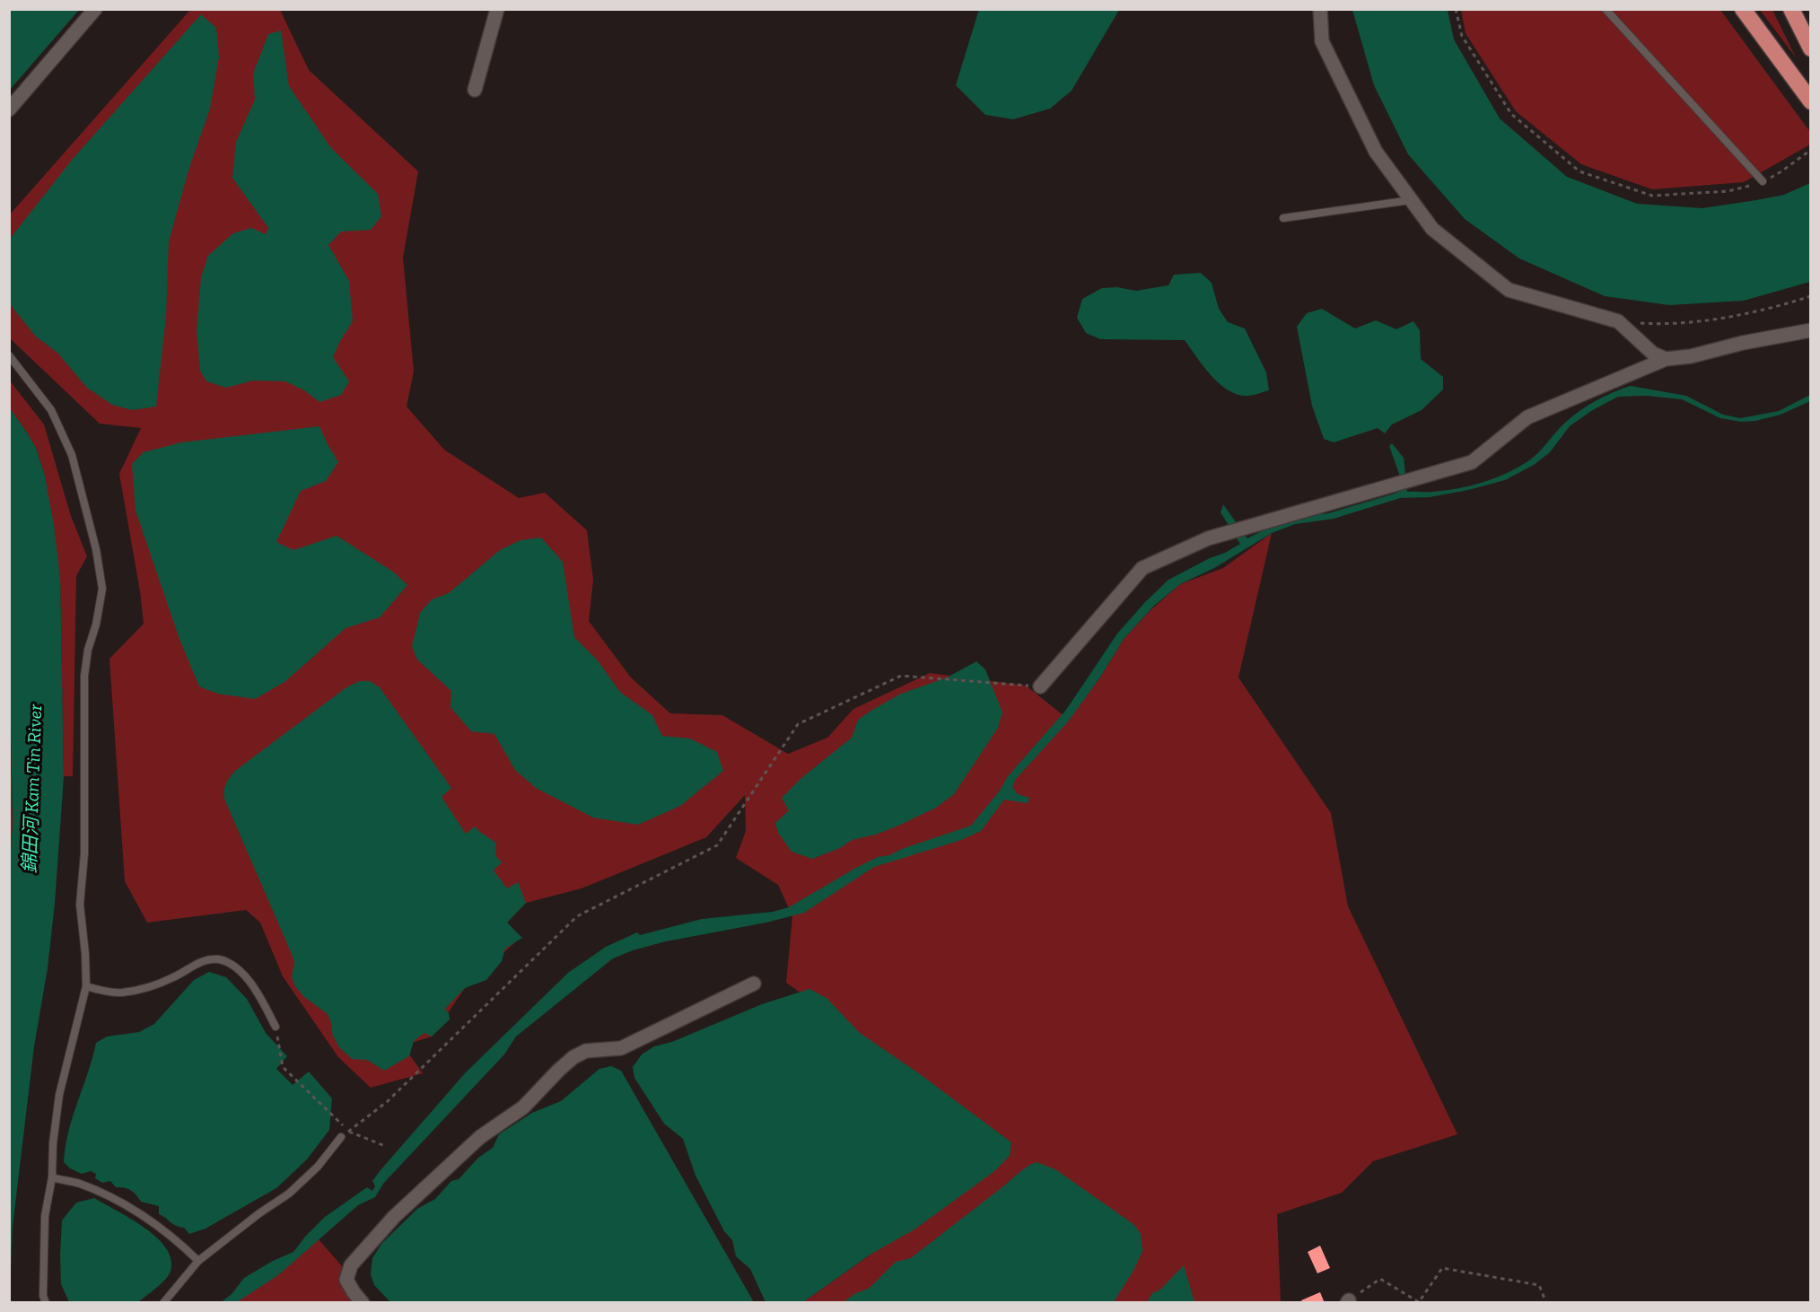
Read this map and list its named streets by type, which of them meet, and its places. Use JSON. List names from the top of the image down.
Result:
{
  "water": ["錦田河 Kam Tin River"]
}
